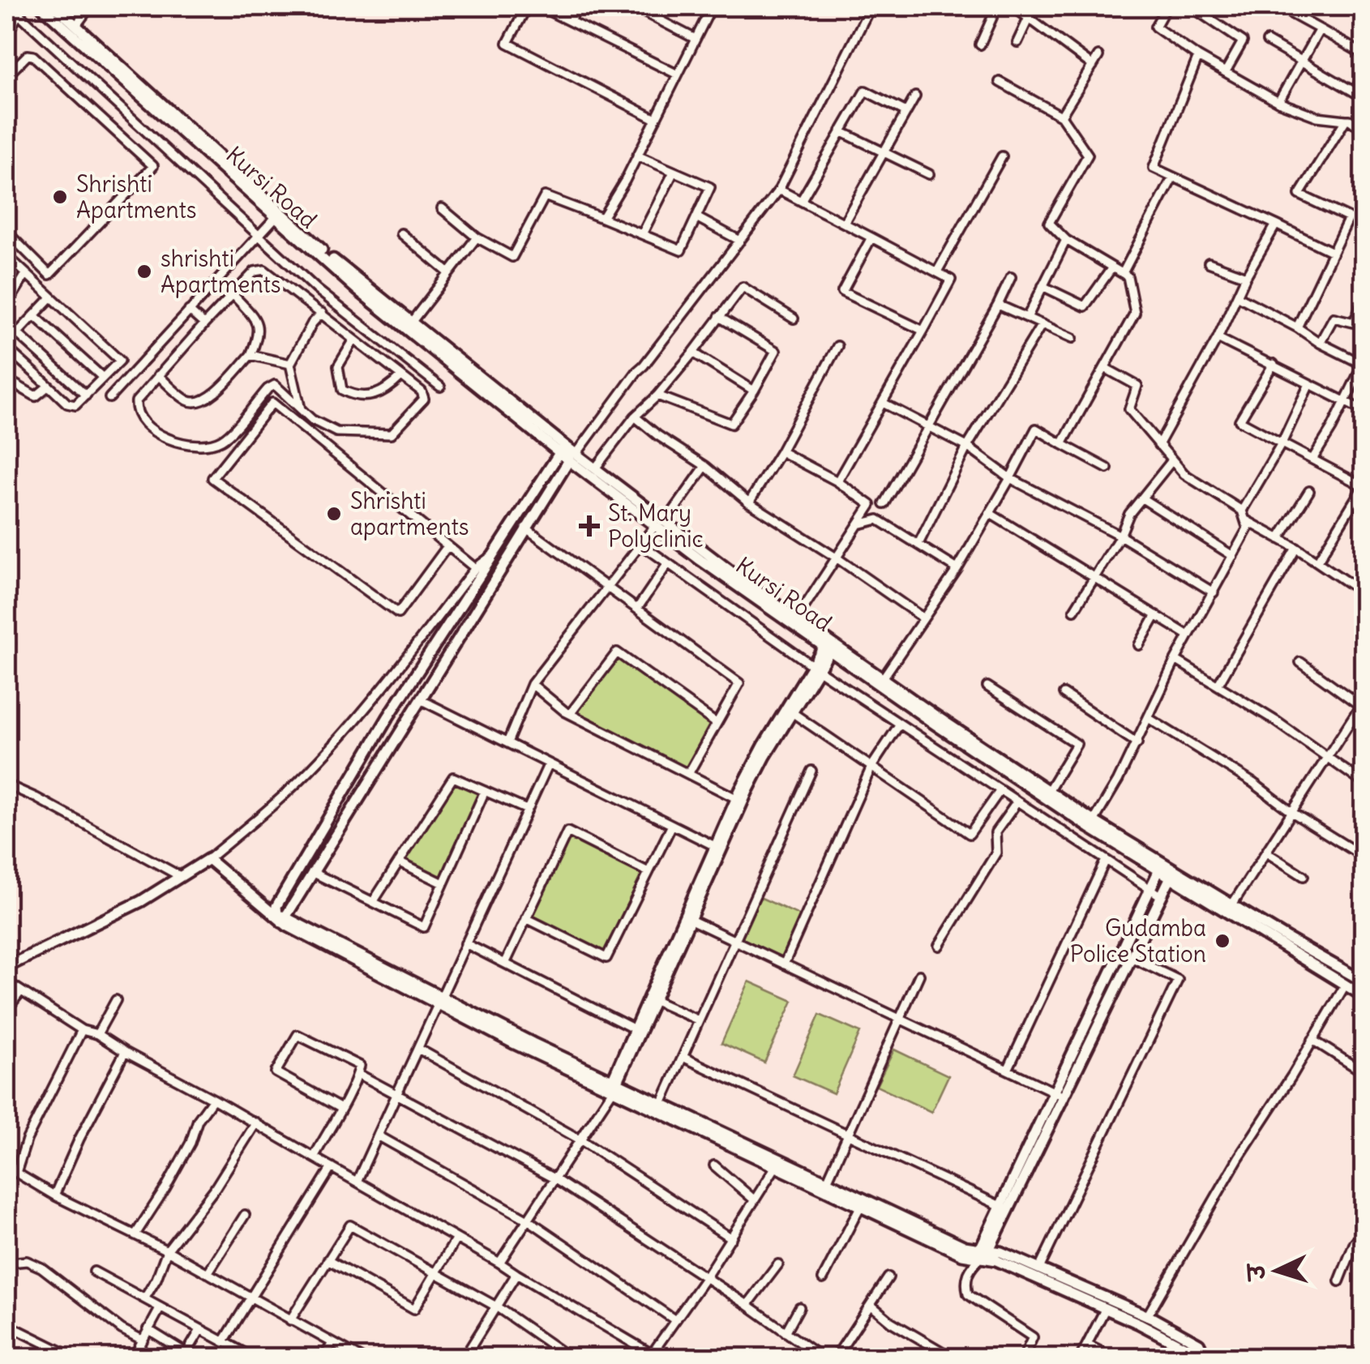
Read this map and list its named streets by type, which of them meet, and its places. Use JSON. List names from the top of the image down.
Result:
{
  "streets": {
    "street": ["Kursi Road"]
  },
  "places": {
    "other": [
      "Shrishti Apartments",
      "shrishti Apartments",
      "Shrishti apartments",
      "Gudamba Police Station"
    ],
    "health": ["St. Mary Polyclinic"]
  },
  "north": "left"
}
